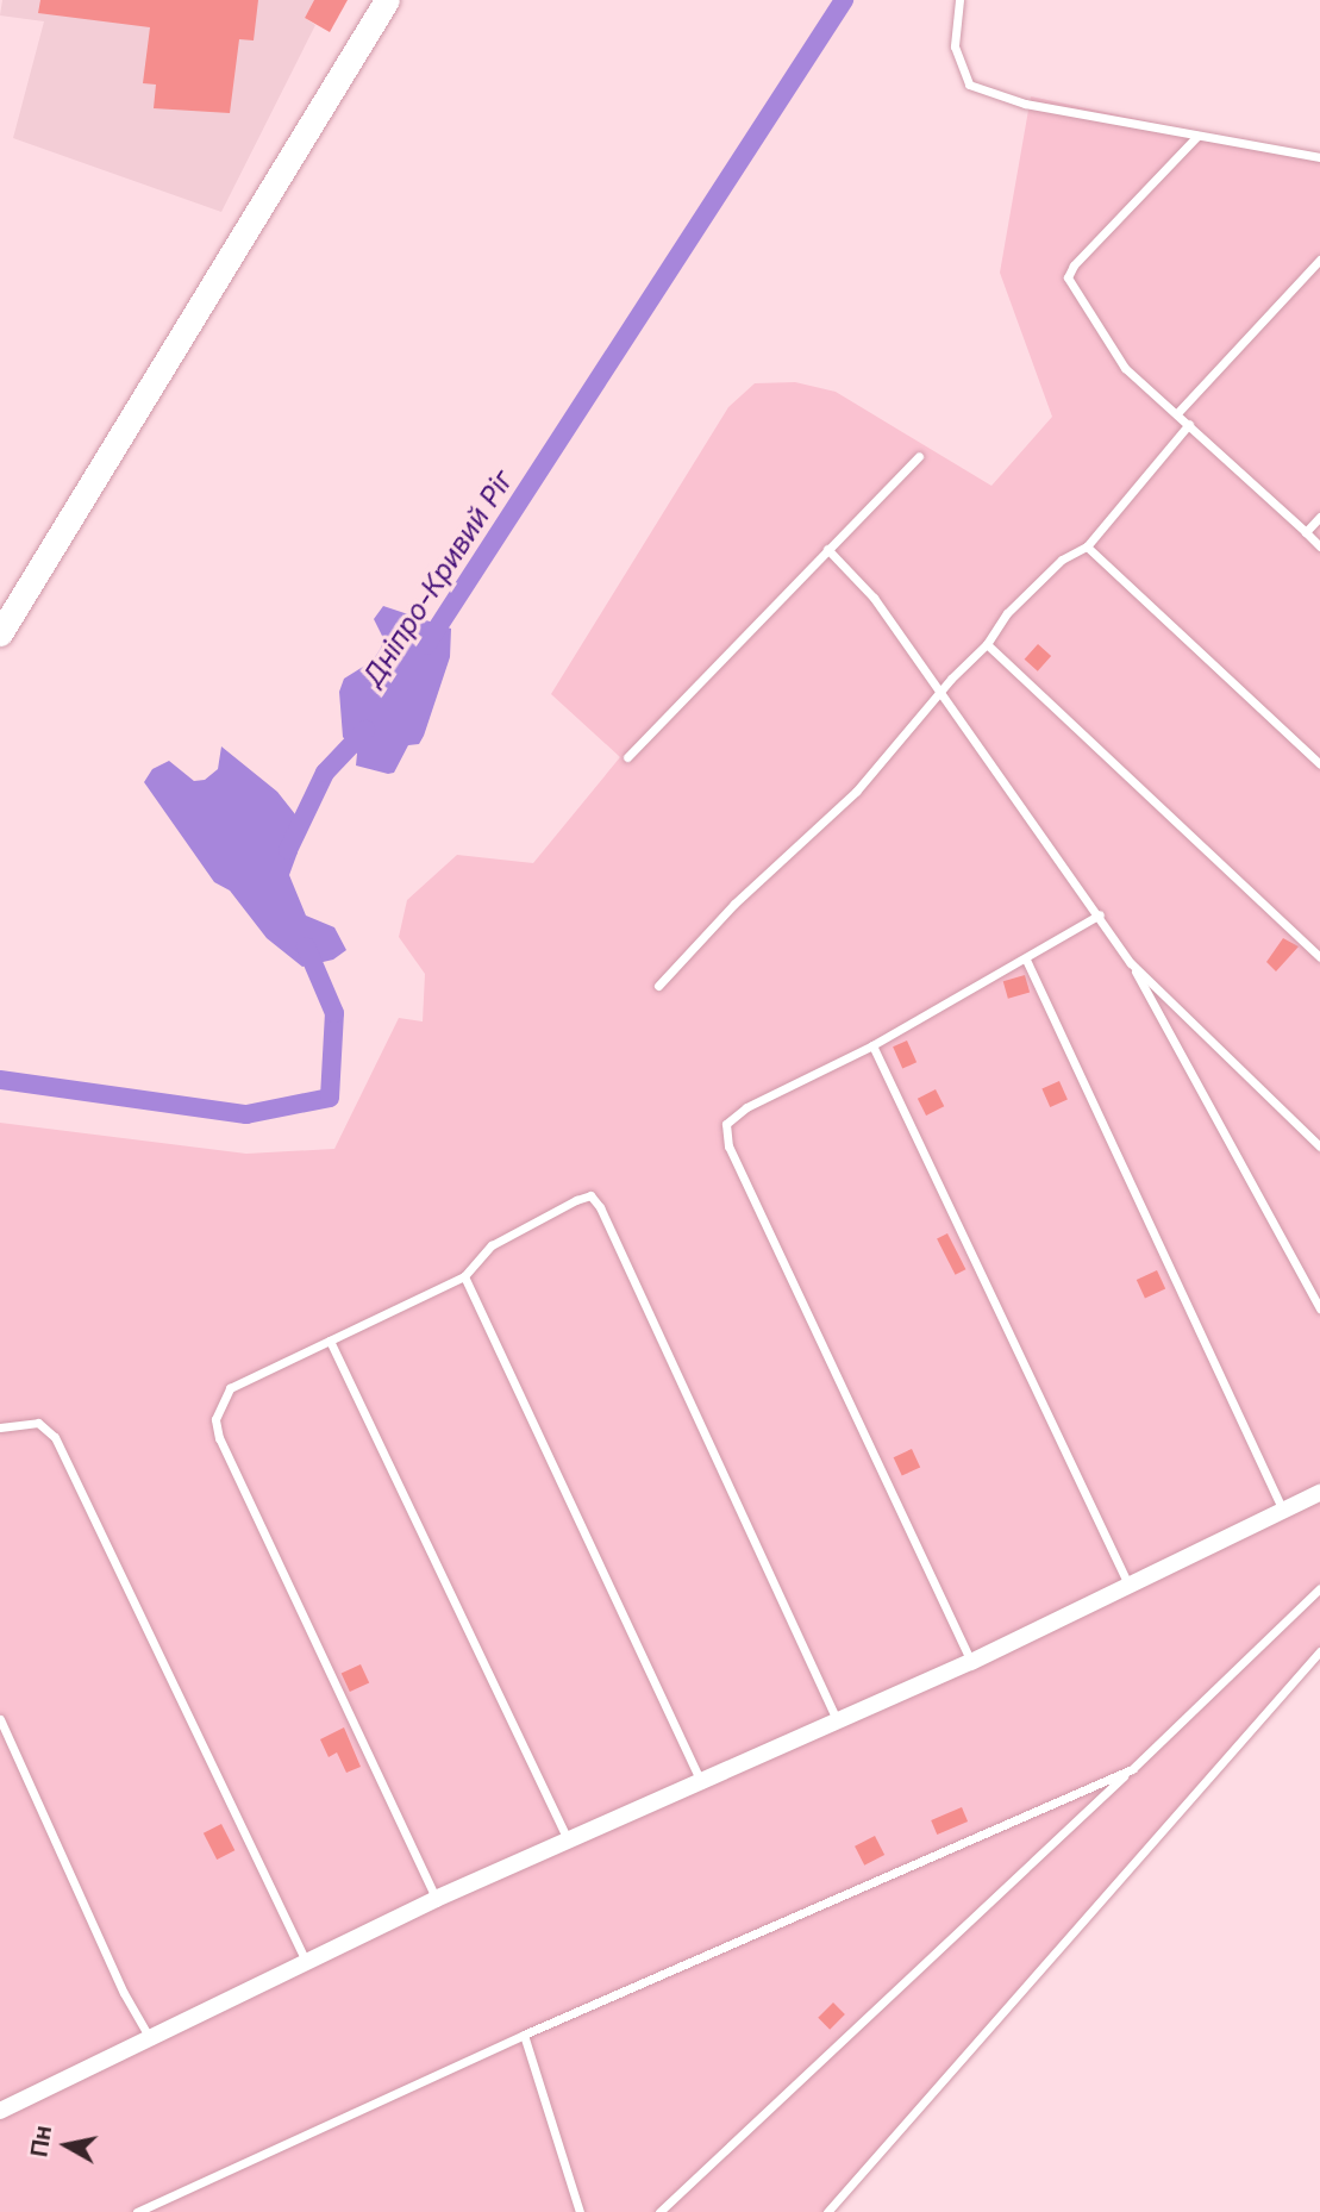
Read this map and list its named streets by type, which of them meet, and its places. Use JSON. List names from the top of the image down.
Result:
{
  "water": ["Дніпро-Кривий Ріг"],
  "north": "left"
}
